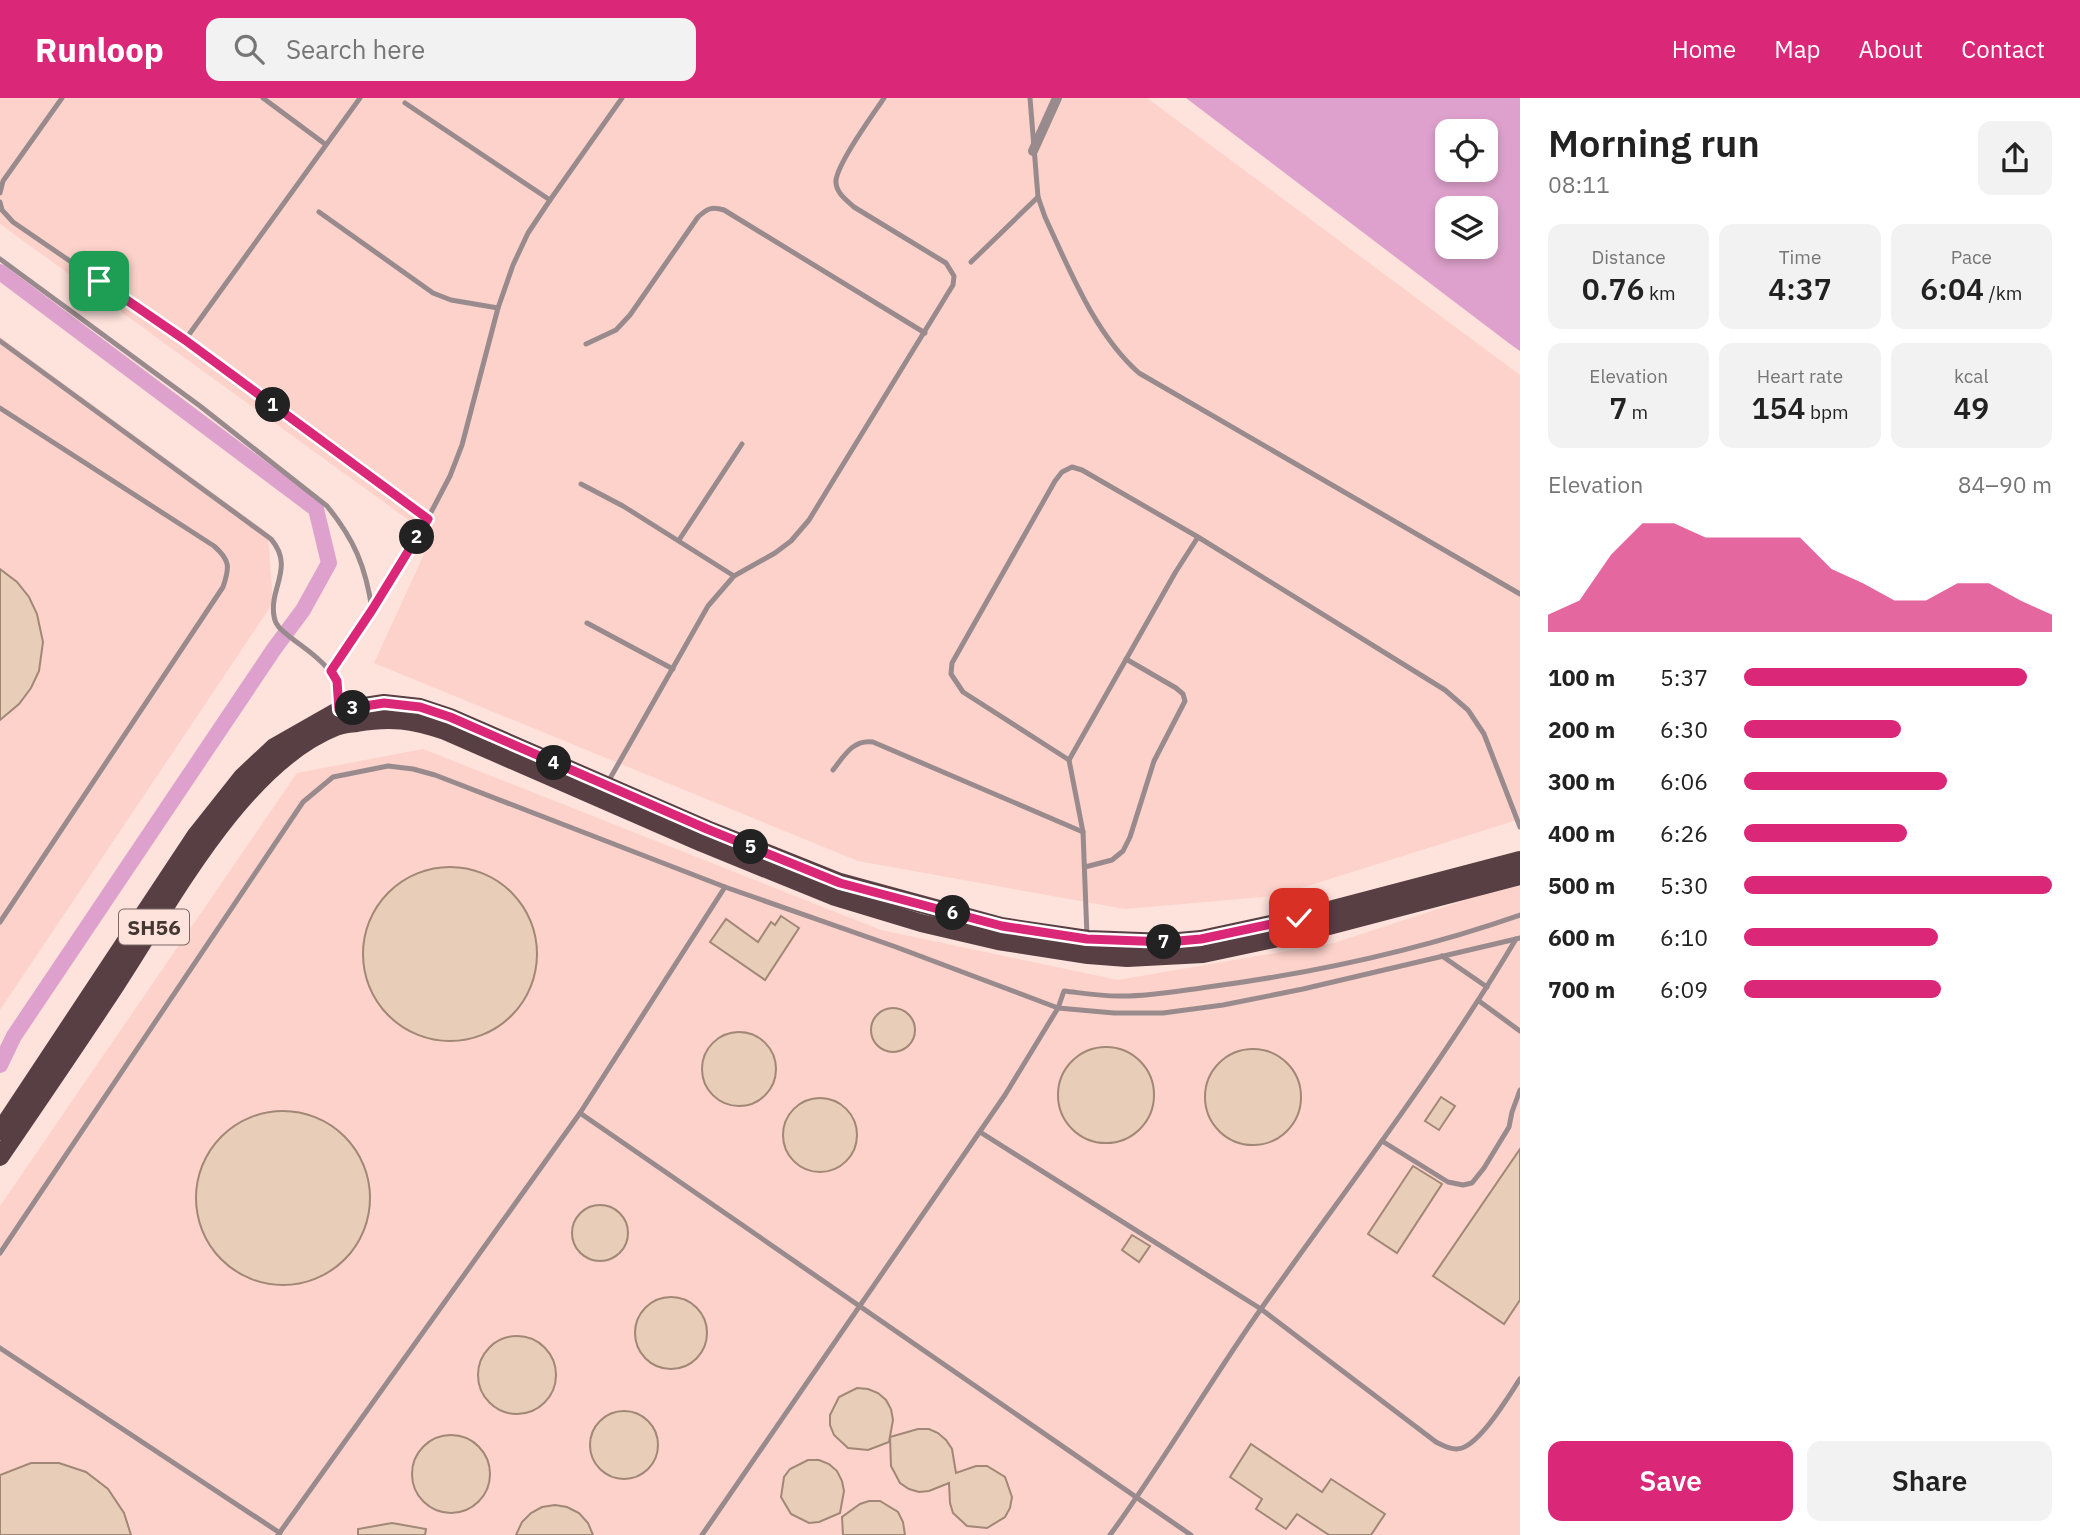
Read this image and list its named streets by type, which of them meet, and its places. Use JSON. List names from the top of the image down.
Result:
{
  "streets": {
    "main road": ["SH56"]
  },
  "page": {
    "header": "Runloop",
    "search": "Search here",
    "nav": [
      "Home",
      "Map",
      "About",
      "Contact"
    ],
    "heading": ["Morning run", "08:11"],
    "stats": [
      ["Distance", "0.76 km"],
      ["Time", "4:37"],
      ["Pace", "6:04 /km"],
      ["Elevation", "7 m"],
      ["Heart rate", "154 bpm"],
      ["kcal", "49"]
    ],
    "pins": [
      "1",
      "2",
      "3",
      "4",
      "5",
      "6",
      "7"
    ],
    "chart": ["Elevation", "84–90 m"],
    "list": [
      {
        "name": "100 m",
        "note": "5:37"
      },
      {
        "name": "200 m",
        "note": "6:30"
      },
      {
        "name": "300 m",
        "note": "6:06"
      },
      {
        "name": "400 m",
        "note": "6:26"
      },
      {
        "name": "500 m",
        "note": "5:30"
      },
      {
        "name": "600 m",
        "note": "6:10"
      },
      {
        "name": "700 m",
        "note": "6:09"
      }
    ],
    "buttons": ["Save", "Share"]
  }
}
